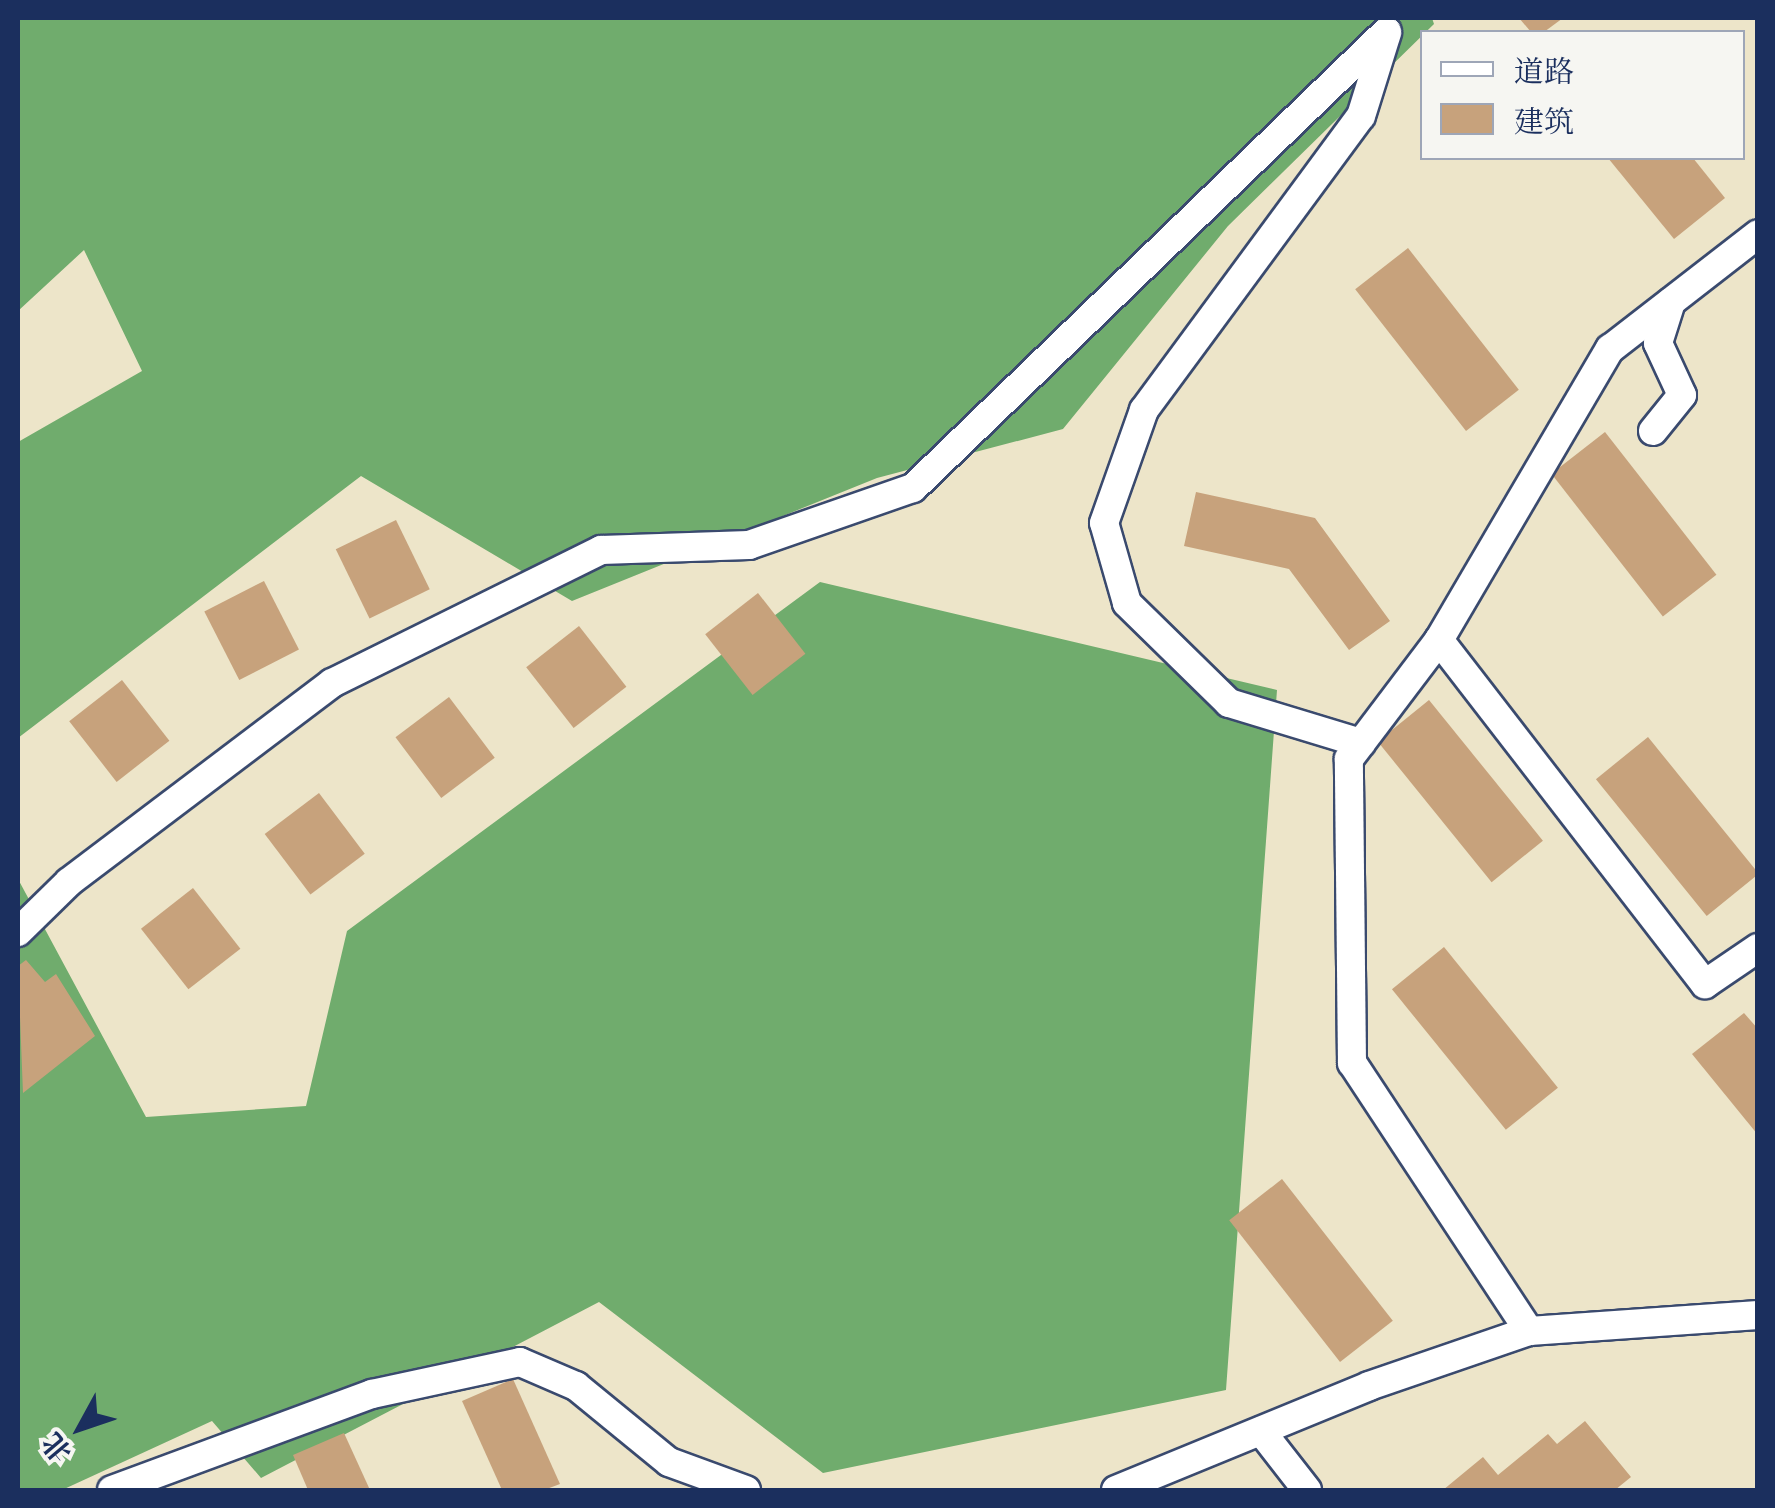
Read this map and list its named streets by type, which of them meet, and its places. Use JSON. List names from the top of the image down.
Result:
{
  "legend": ["道路", "建筑"],
  "north": "bottom left"
}
